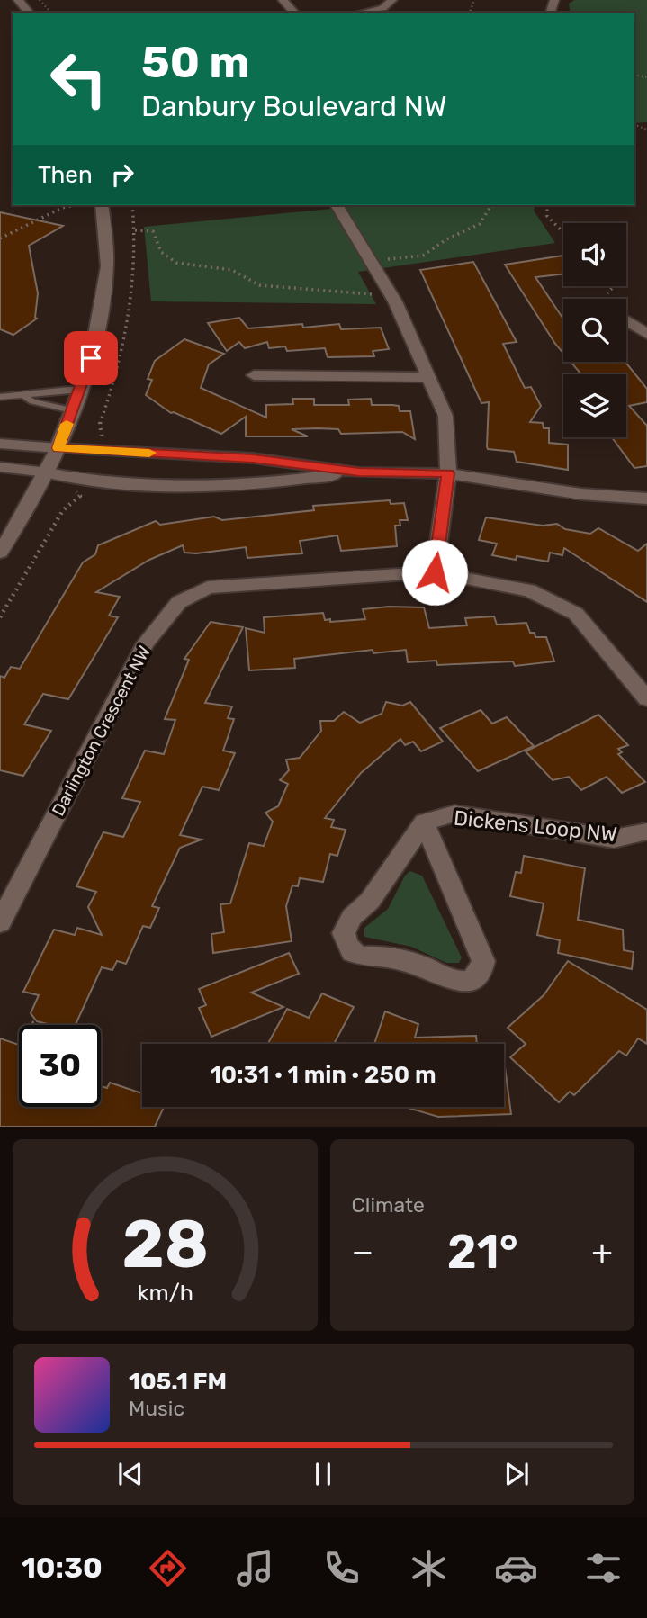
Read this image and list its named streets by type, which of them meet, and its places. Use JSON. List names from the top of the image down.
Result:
{
  "streets": {
    "street": ["Darlington Crescent NW", "Dickens Loop NW"]
  },
  "page": {
    "turn": ["50 m", "Danbury Boulevard NW"],
    "then": "Then",
    "limit": "30",
    "trip": "10:31 · 1 min · 250 m",
    "tile": "Climate",
    "heat": ["−", "21°", "+"],
    "song": ["105.1 FM", "Music"],
    "tabs": "10:30",
    "gauge": ["28", "km/h"]
  }
}
